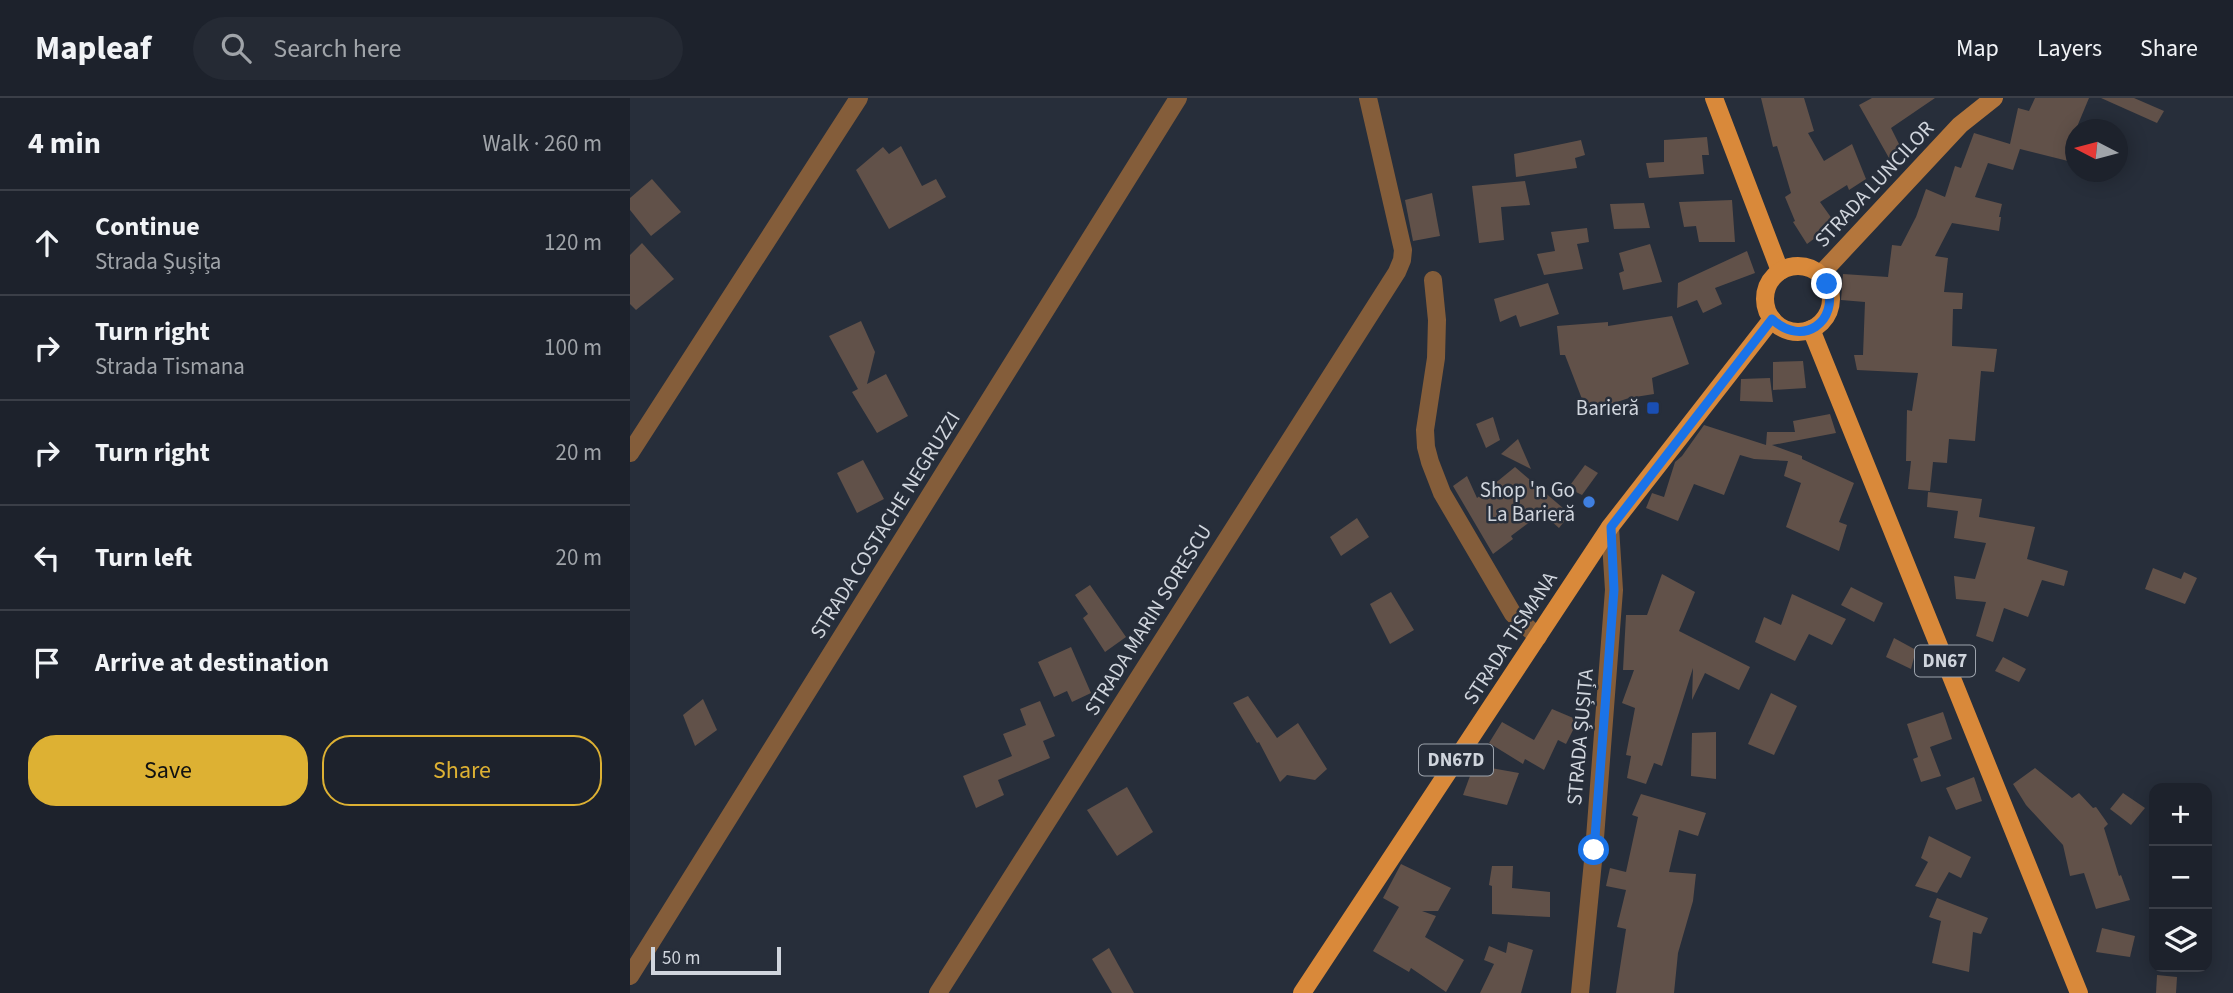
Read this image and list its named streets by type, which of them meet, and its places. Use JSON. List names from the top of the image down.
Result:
{
  "streets": {
    "main road": [
      "STRADA LUNCILOR",
      "STRADA TISMANA",
      "DN67",
      "DN67D"
    ],
    "street": ["STRADA COSTACHE NEGRUZZI", "STRADA MARIN SORESCU", "STRADA ȘUȘIȚA"]
  },
  "crossings": [
    ["STRADA LUNCILOR", "STRADA TISMANA"],
    ["STRADA LUNCILOR", "DN67"],
    ["STRADA TISMANA", "DN67"],
    ["STRADA TISMANA", "STRADA ȘUȘIȚA"]
  ],
  "places": {
    "transit": ["Barieră"],
    "other": ["Shop 'n Go La Barieră"]
  },
  "scale_bar": "50 m",
  "north": "left",
  "page": {
    "header": "Mapleaf",
    "search": "Search here",
    "nav": ["Map", "Layers", "Share"],
    "heading": ["4 min", "Walk · 260 m"],
    "list": [
      ["Continue", "Strada Șușița", "120 m"],
      ["Turn right", "Strada Tismana", "100 m"],
      ["Turn right", "20 m"],
      ["Turn left", "20 m"],
      "Arrive at destination"
    ],
    "buttons": ["Save", "Share"],
    "map_buttons": ["+", "−"],
    "scale": "50 m"
  }
}
